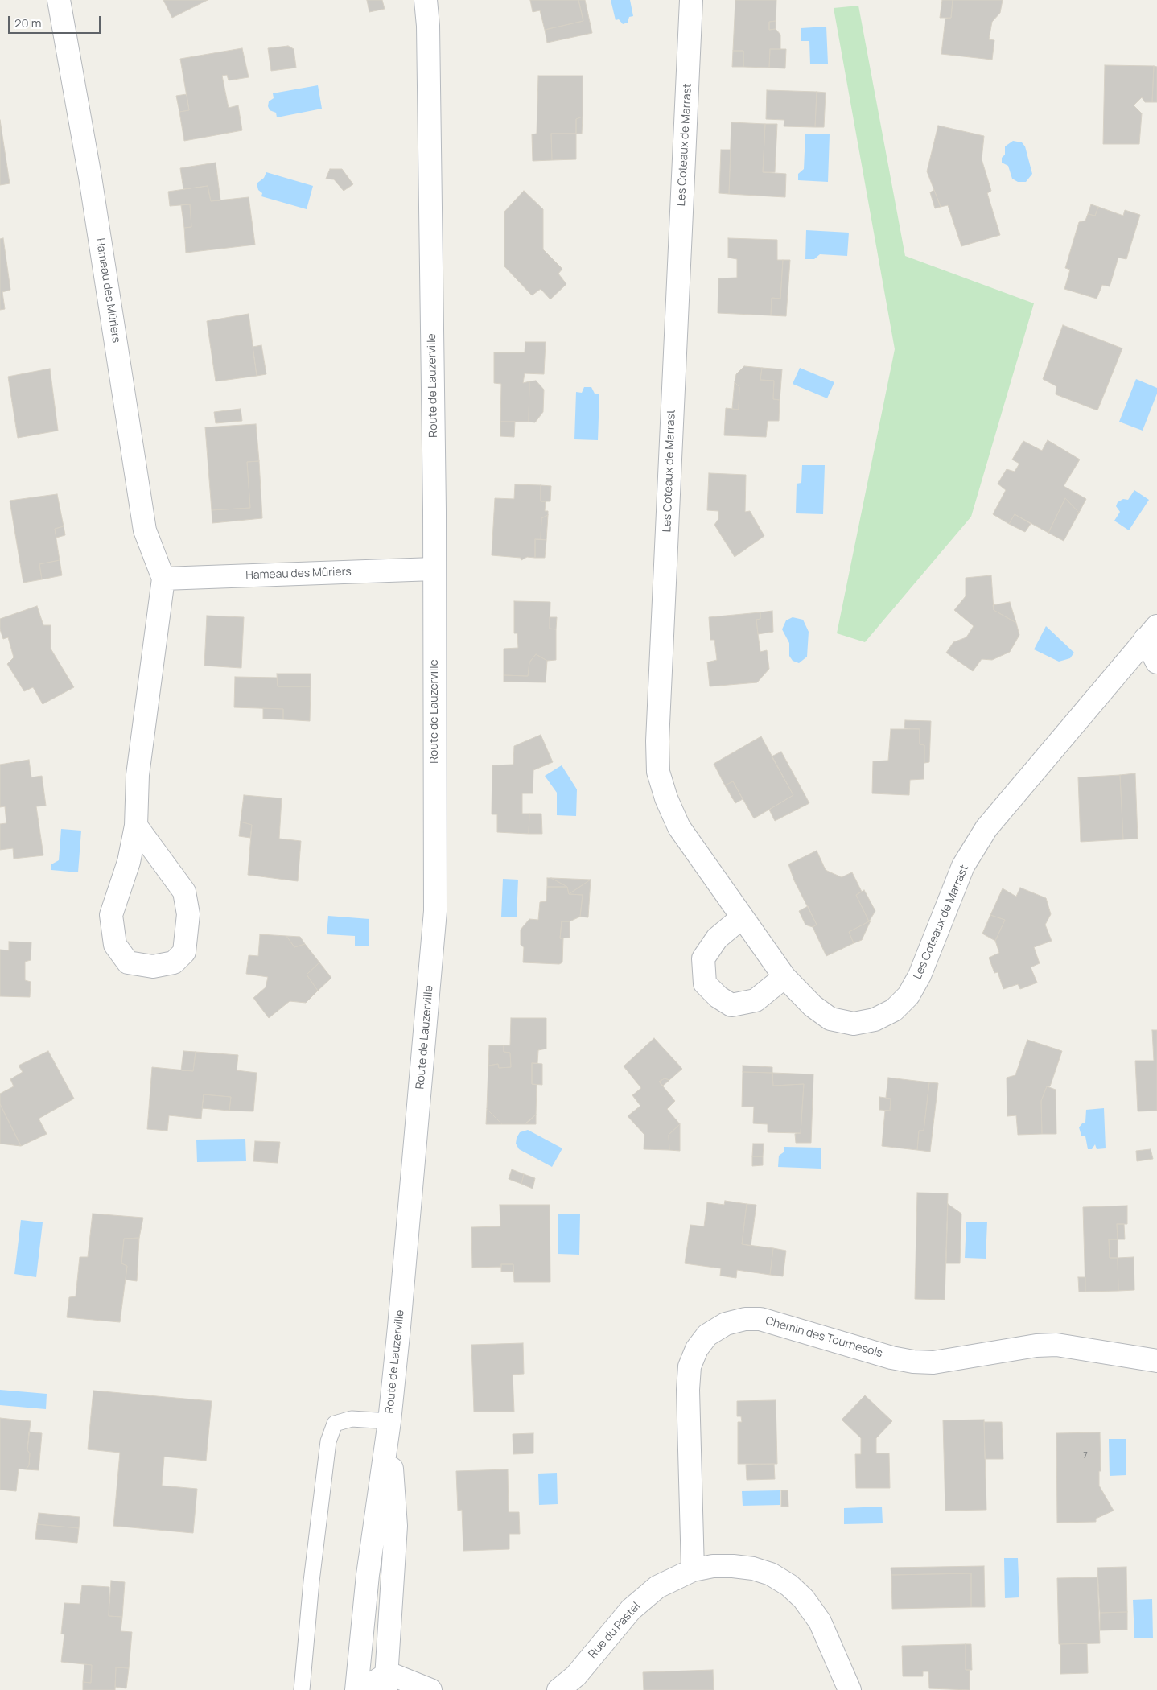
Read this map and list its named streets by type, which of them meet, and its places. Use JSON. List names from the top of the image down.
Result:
{
  "streets": {
    "street": [
      "Les Coteaux de Marrast",
      "Hameau des Mûriers",
      "Route de Lauzerville",
      "Chemin des Tournesols",
      "Rue du Pastel"
    ]
  },
  "crossings": [
    ["Hameau des Mûriers", "Route de Lauzerville"],
    ["Chemin des Tournesols", "Rue du Pastel"]
  ],
  "house_numbers": ["7"],
  "scale_bar": "20 m"
}
